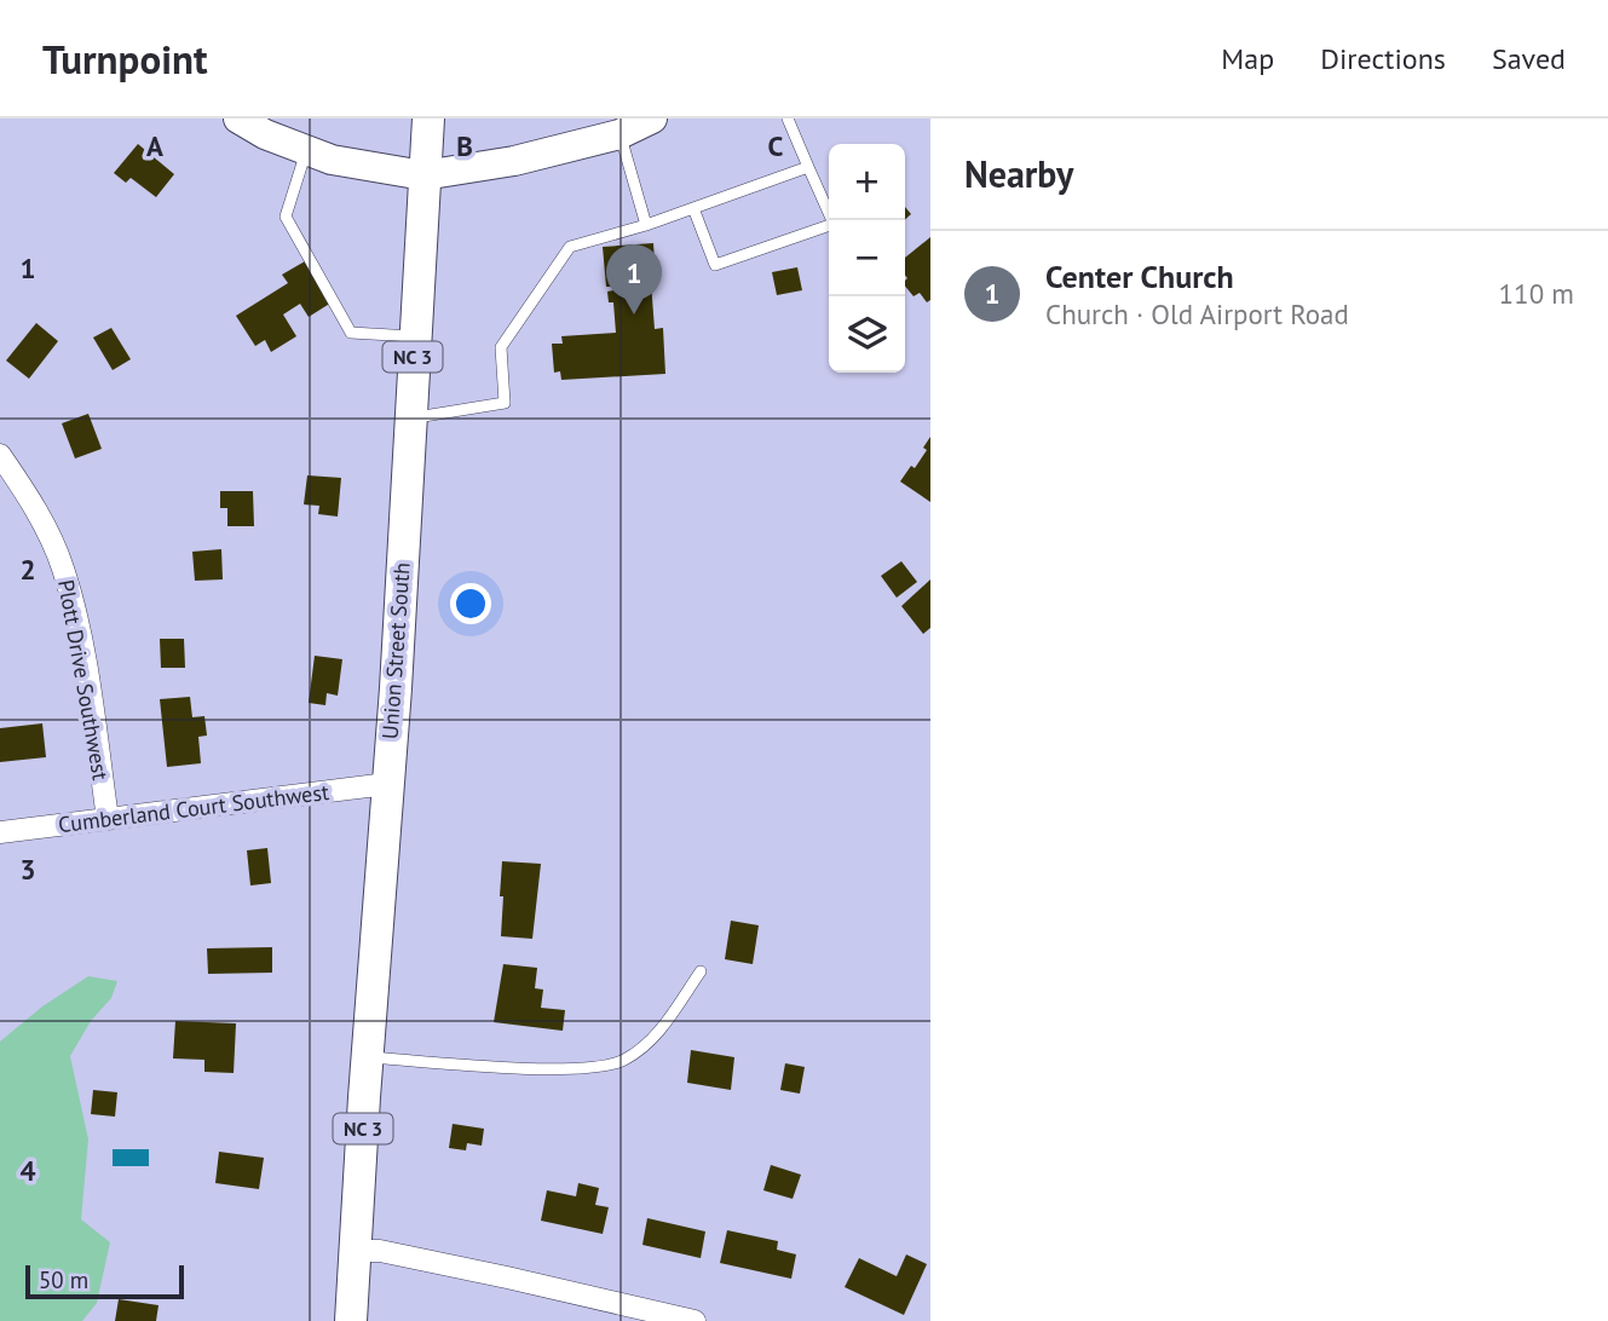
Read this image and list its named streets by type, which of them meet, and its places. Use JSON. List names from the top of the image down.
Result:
{
  "streets": {
    "main road": ["NC 3", "Union Street South"],
    "street": ["Plott Drive Southwest", "Cumberland Court Southwest"]
  },
  "crossings": [
    ["NC 3", "Union Street South"],
    ["Union Street South", "Cumberland Court Southwest"],
    ["Plott Drive Southwest", "Cumberland Court Southwest"]
  ],
  "scale_bar": "50 m",
  "page": {
    "header": "Turnpoint",
    "nav": ["Map", "Directions", "Saved"],
    "heading": "Nearby",
    "map_buttons": ["+", "−"],
    "list": [
      {
        "mark": "1",
        "name": "Center Church",
        "note": "Church · Old Airport Road",
        "value": "110 m"
      }
    ],
    "pins": "1",
    "scale": "50 m"
  },
  "grid": {
    "columns": ["A", "B", "C"],
    "rows": [
      "1",
      "2",
      "3",
      "4"
    ]
  }
}
